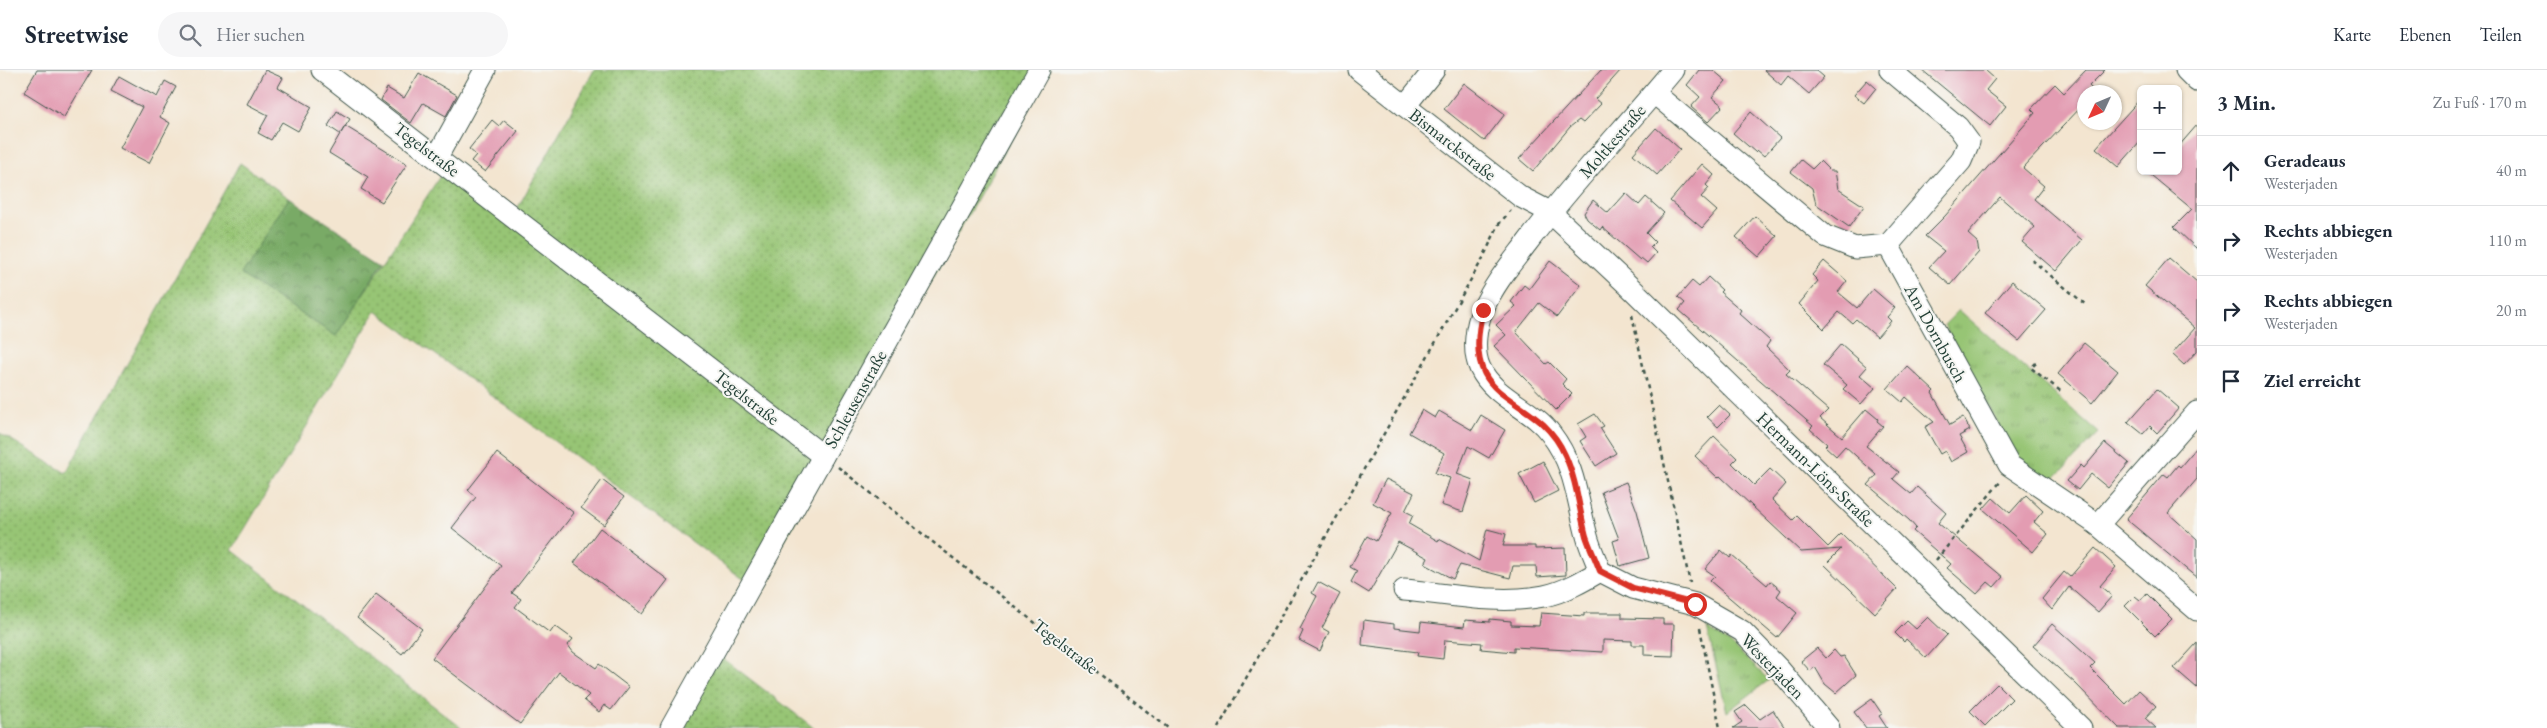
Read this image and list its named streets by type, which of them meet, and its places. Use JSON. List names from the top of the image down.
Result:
{
  "streets": {
    "street": [
      "Moltkestraße",
      "Bismarckstraße",
      "Tegelstraße",
      "Am Dornbusch",
      "Schleusenstraße",
      "Hermann-Löns-Straße",
      "Westerjaden"
    ]
  },
  "crossings": [
    ["Moltkestraße", "Bismarckstraße"],
    ["Moltkestraße", "Hermann-Löns-Straße"],
    ["Bismarckstraße", "Hermann-Löns-Straße"],
    ["Tegelstraße", "Schleusenstraße"]
  ],
  "north": "bottom left",
  "page": {
    "header": "Streetwise",
    "search": "Hier suchen",
    "nav": ["Karte", "Ebenen", "Teilen"],
    "heading": ["3 Min.", "Zu Fuß · 170 m"],
    "map_buttons": ["+", "−"],
    "list": [
      ["Geradeaus", "Westerjaden", "40 m"],
      ["Rechts abbiegen", "Westerjaden", "110 m"],
      ["Rechts abbiegen", "Westerjaden", "20 m"],
      "Ziel erreicht"
    ]
  }
}
